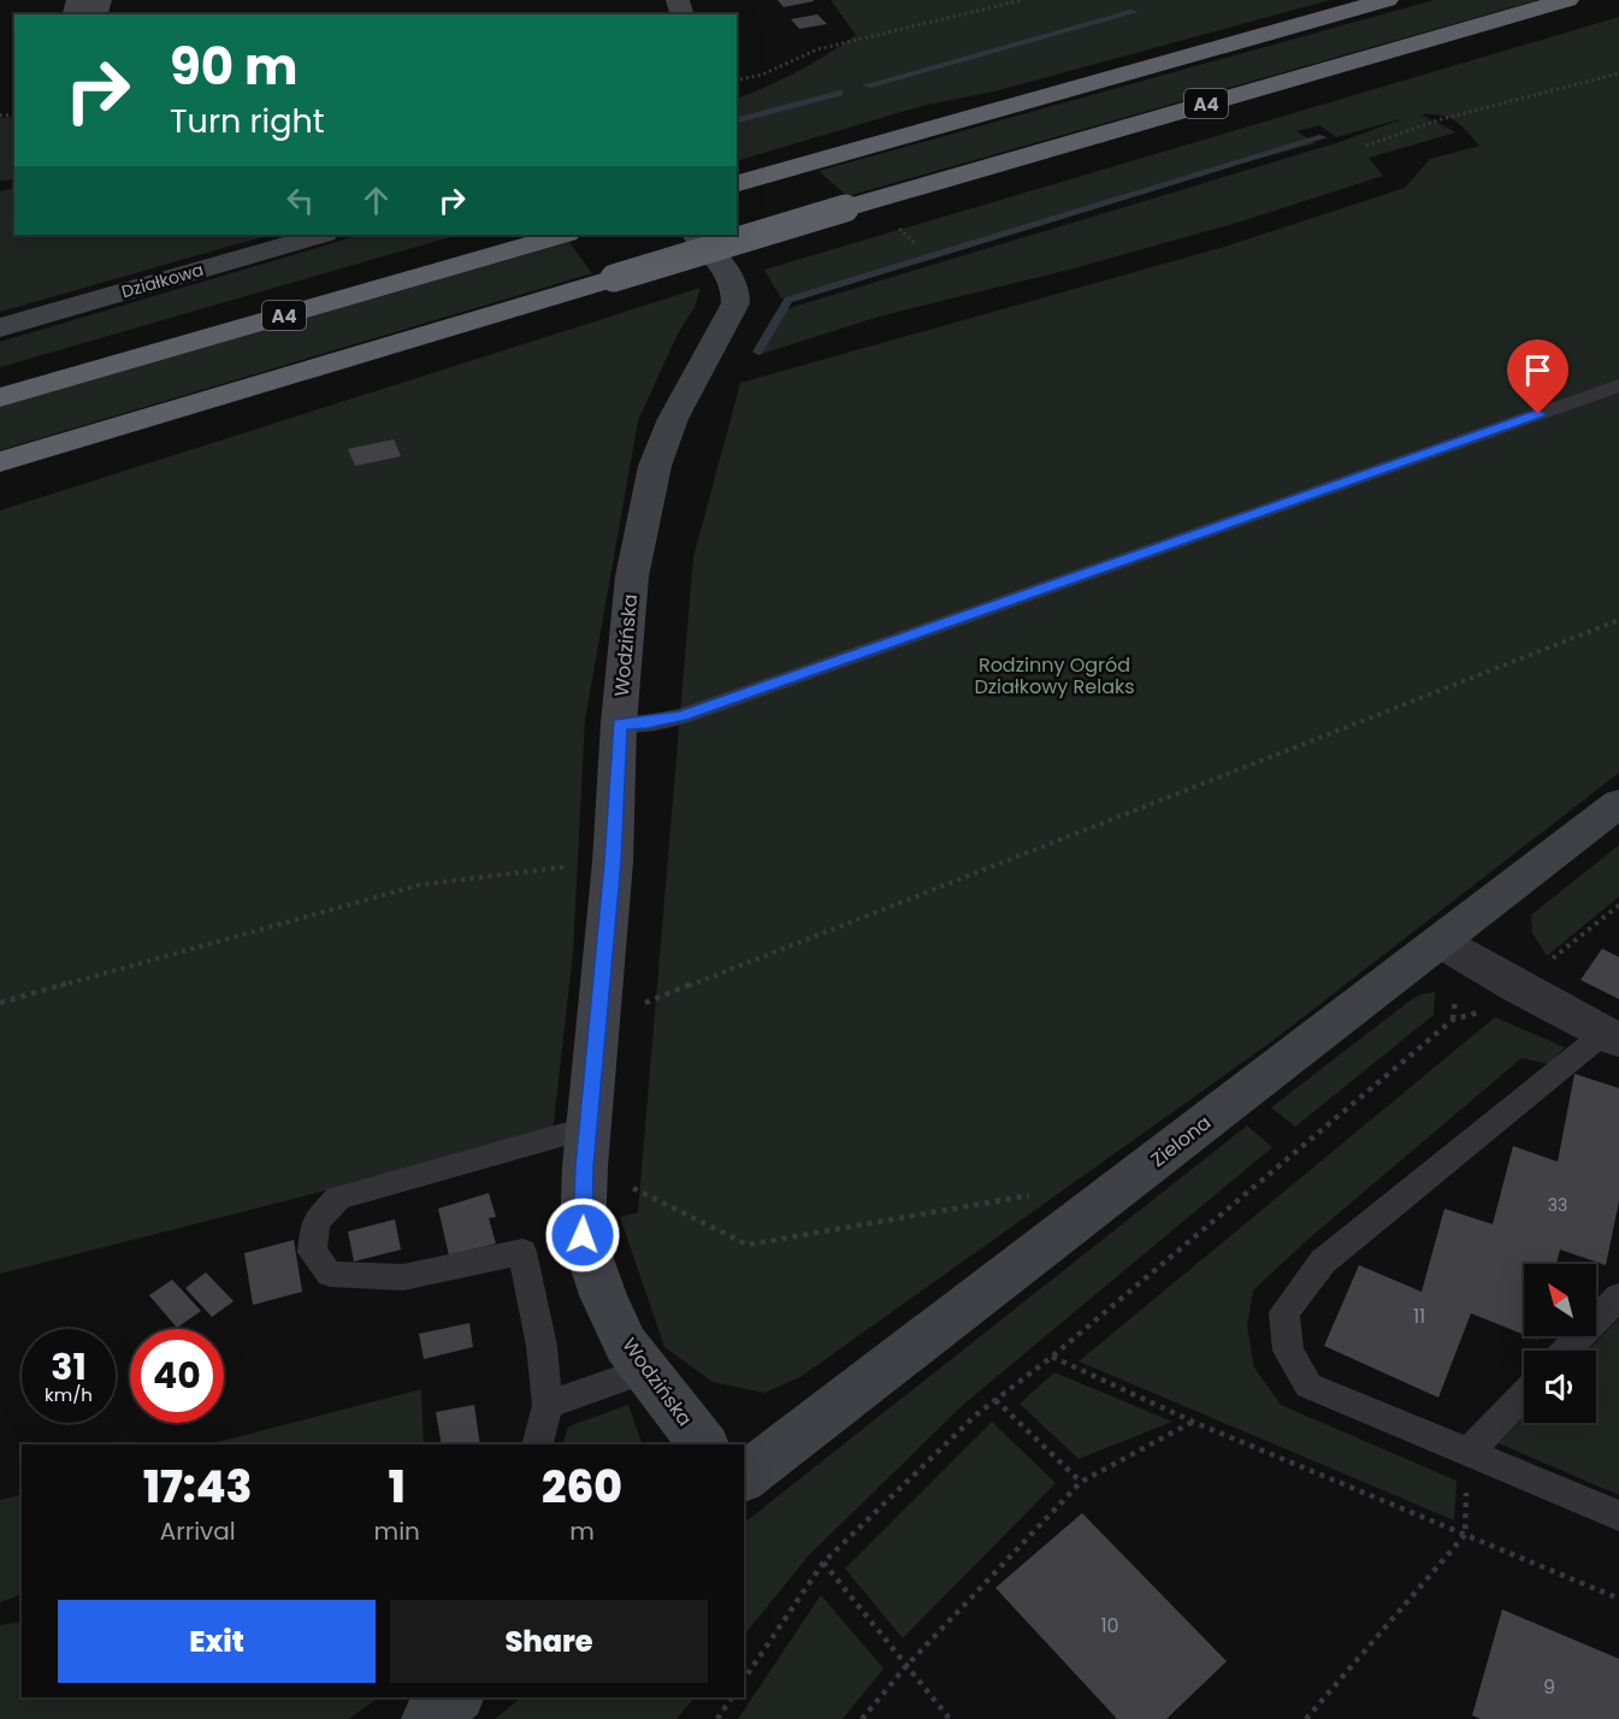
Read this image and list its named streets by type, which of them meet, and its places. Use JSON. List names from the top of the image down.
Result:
{
  "streets": {
    "highway": ["A4"],
    "street": ["Działkowa", "Wodzińska", "Zielona"]
  },
  "parks": ["Rodzinny Ogród Działkowy Relaks"],
  "house_numbers": [
    "33",
    "11",
    "10",
    "9"
  ],
  "north": "top left",
  "page": {
    "turn": ["90 m", "Turn right"],
    "speed": "31 km/h",
    "limit": "40",
    "eta": [
      "17:43",
      "Arrival",
      "1",
      "min",
      "260",
      "m"
    ],
    "buttons": ["Exit", "Share"]
  }
}
